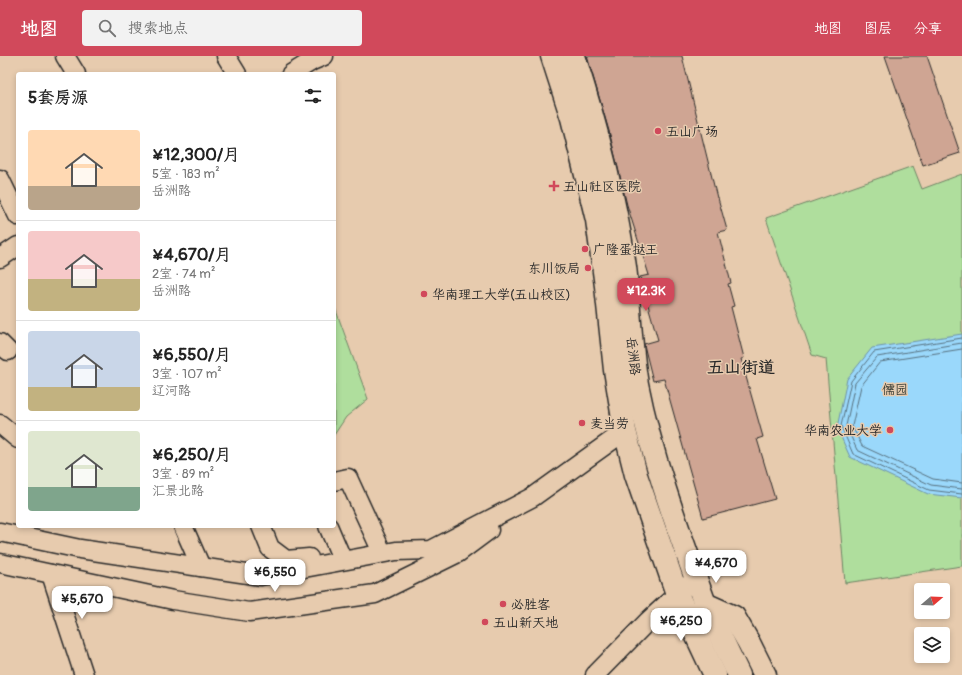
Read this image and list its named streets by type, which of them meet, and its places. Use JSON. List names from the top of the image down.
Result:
{
  "streets": {
    "main road": ["岳洲路"]
  },
  "districts": ["五山街道"],
  "parks": ["儒园"],
  "places": {
    "other": [
      "五山广场",
      "广隆蛋挞王",
      "东川饭局",
      "华南理工大学(五山校区)",
      "麦当劳",
      "华南农业大学",
      "必胜客",
      "五山新天地"
    ],
    "health": ["五山社区医院"]
  },
  "north": "right",
  "page": {
    "header": "地图",
    "search": "搜索地点",
    "nav": ["地图", "图层", "分享"],
    "heading": "5套房源",
    "list": [
      {
        "name": "¥12,300/月",
        "note": "5室 · 183 m² · 岳洲路"
      },
      {
        "name": "¥4,670/月",
        "note": "2室 · 74 m² · 岳洲路"
      },
      {
        "name": "¥6,550/月",
        "note": "3室 · 107 m² · 辽河路"
      },
      {
        "name": "¥6,250/月",
        "note": "3室 · 89 m² · 汇景北路"
      }
    ],
    "price": [
      "¥12.3K",
      "¥4,670",
      "¥6,550",
      "¥5,670",
      "¥6,250"
    ]
  }
}
